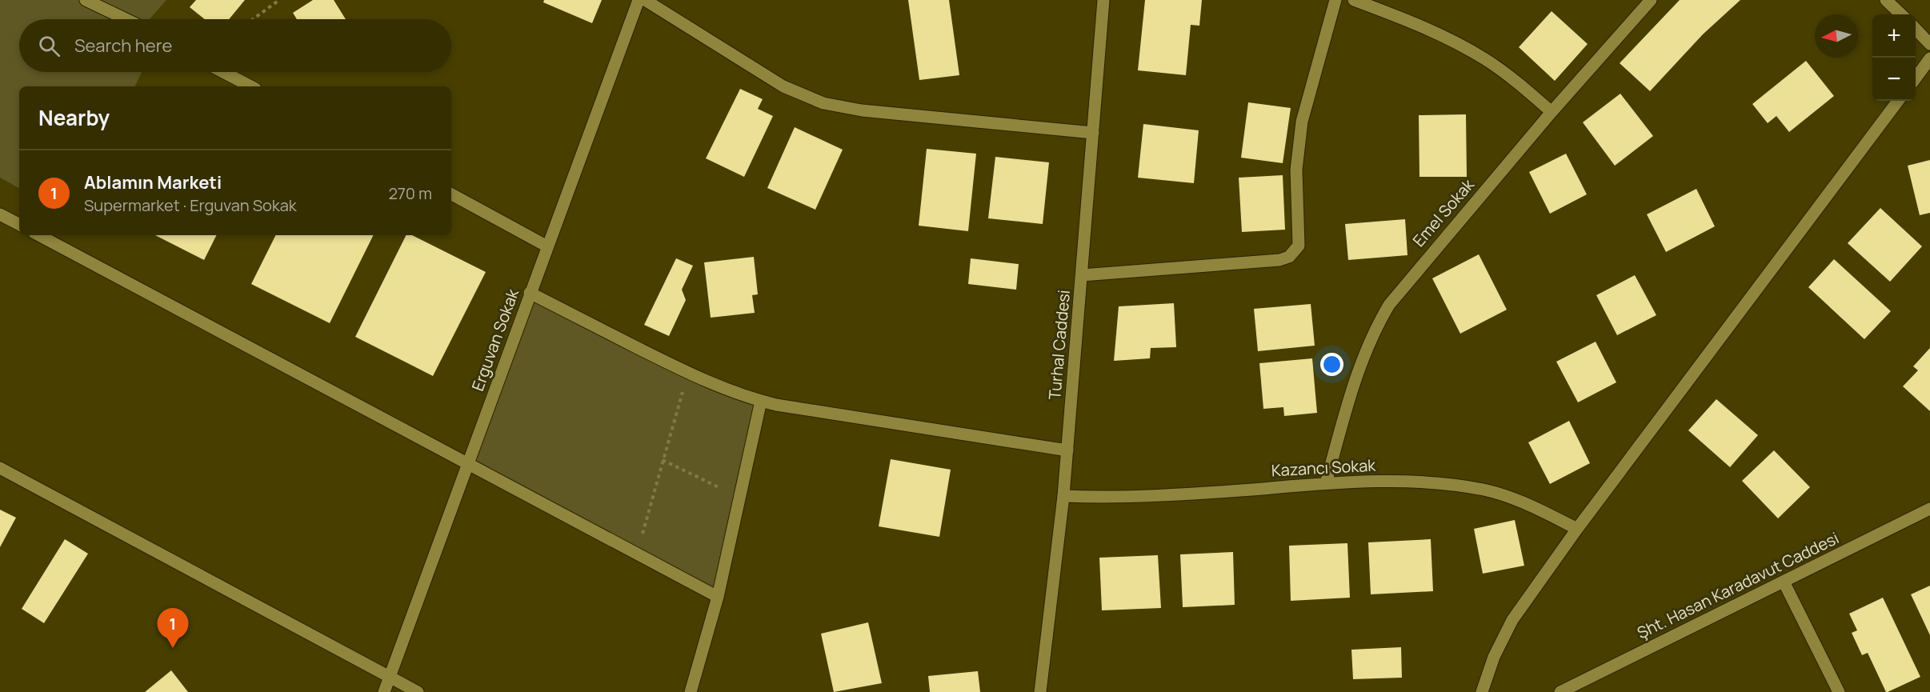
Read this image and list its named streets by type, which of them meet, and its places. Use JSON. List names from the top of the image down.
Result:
{
  "streets": {
    "street": [
      "Emel Sokak",
      "Erguvan Sokak",
      "Turhal Caddesi",
      "Kazancı Sokak",
      "Şht. Hasan Karadavut Caddesi"
    ]
  },
  "crossings": [
    ["Emel Sokak", "Kazancı Sokak"],
    ["Turhal Caddesi", "Kazancı Sokak"]
  ],
  "north": "left",
  "page": {
    "map_buttons": ["+", "−"],
    "search": "Search here",
    "heading": "Nearby",
    "list": [
      {
        "mark": "1",
        "name": "Ablamın Marketi",
        "note": "Supermarket · Erguvan Sokak",
        "value": "270 m"
      }
    ],
    "pins": "1"
  }
}
